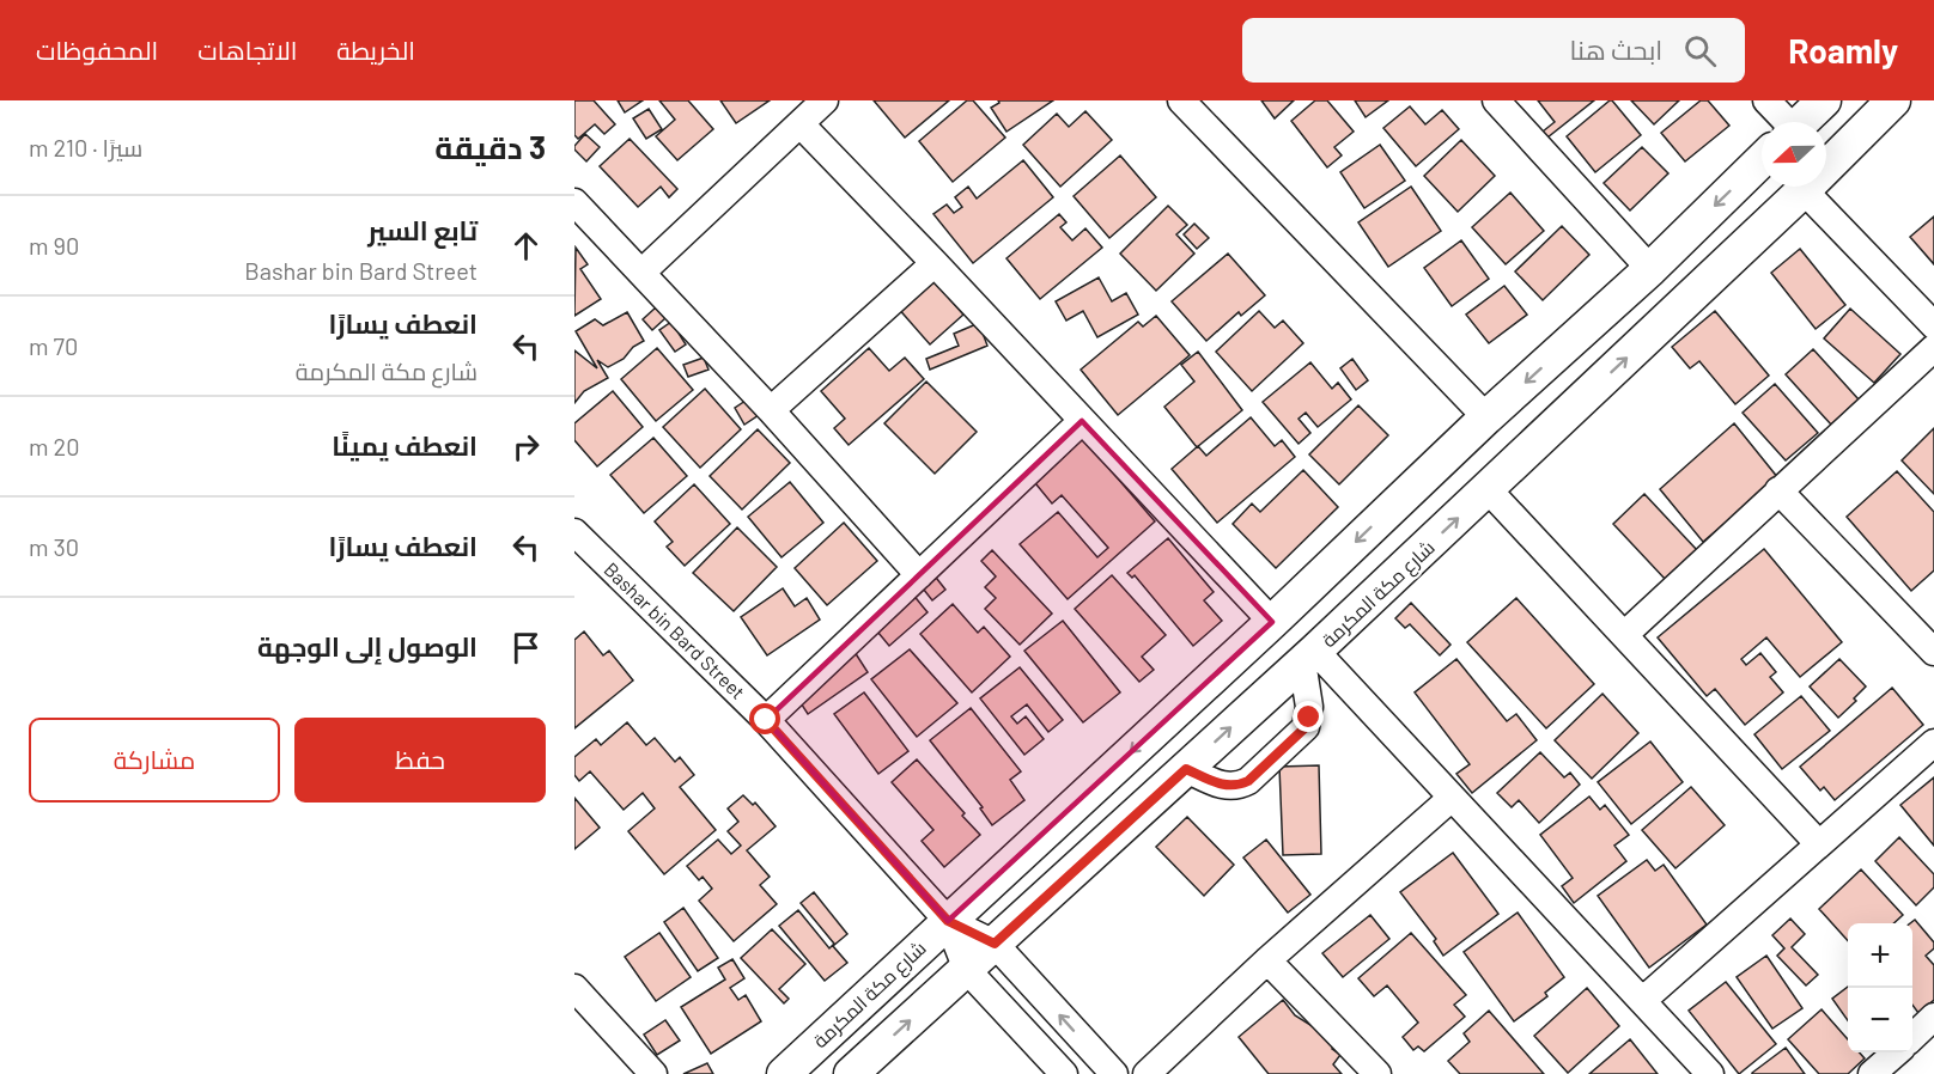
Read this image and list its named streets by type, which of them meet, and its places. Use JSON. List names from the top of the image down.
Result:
{
  "streets": {
    "main road": ["شارع مكة المكرمة"],
    "street": ["Bashar bin Bard Street"]
  },
  "crossings": [
    ["شارع مكة المكرمة", "Bashar bin Bard Street"]
  ],
  "north": "left",
  "page": {
    "header": "Roamly",
    "search": "ابحث هنا",
    "nav": ["الخريطة", "الاتجاهات", "المحفوظات"],
    "heading": ["3 دقيقة", "سيرًا · 210 m"],
    "list": [
      ["تابع السير", "Bashar bin Bard Street", "90 m"],
      ["انعطف يسارًا", "شارع مكة المكرمة", "70 m"],
      ["انعطف يمينًا", "20 m"],
      ["انعطف يسارًا", "30 m"],
      "الوصول إلى الوجهة"
    ],
    "buttons": ["حفظ", "مشاركة"],
    "map_buttons": ["+", "−"]
  }
}
